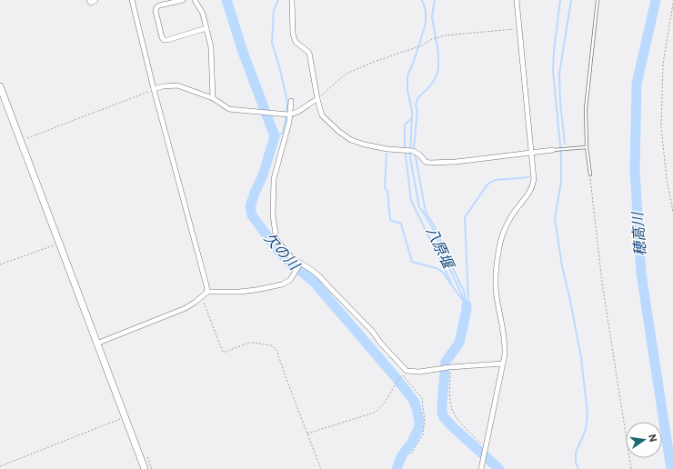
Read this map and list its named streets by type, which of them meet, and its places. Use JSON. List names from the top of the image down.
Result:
{
  "water": ["穂高川", "八原堰", "欠の川"],
  "north": "right"
}
